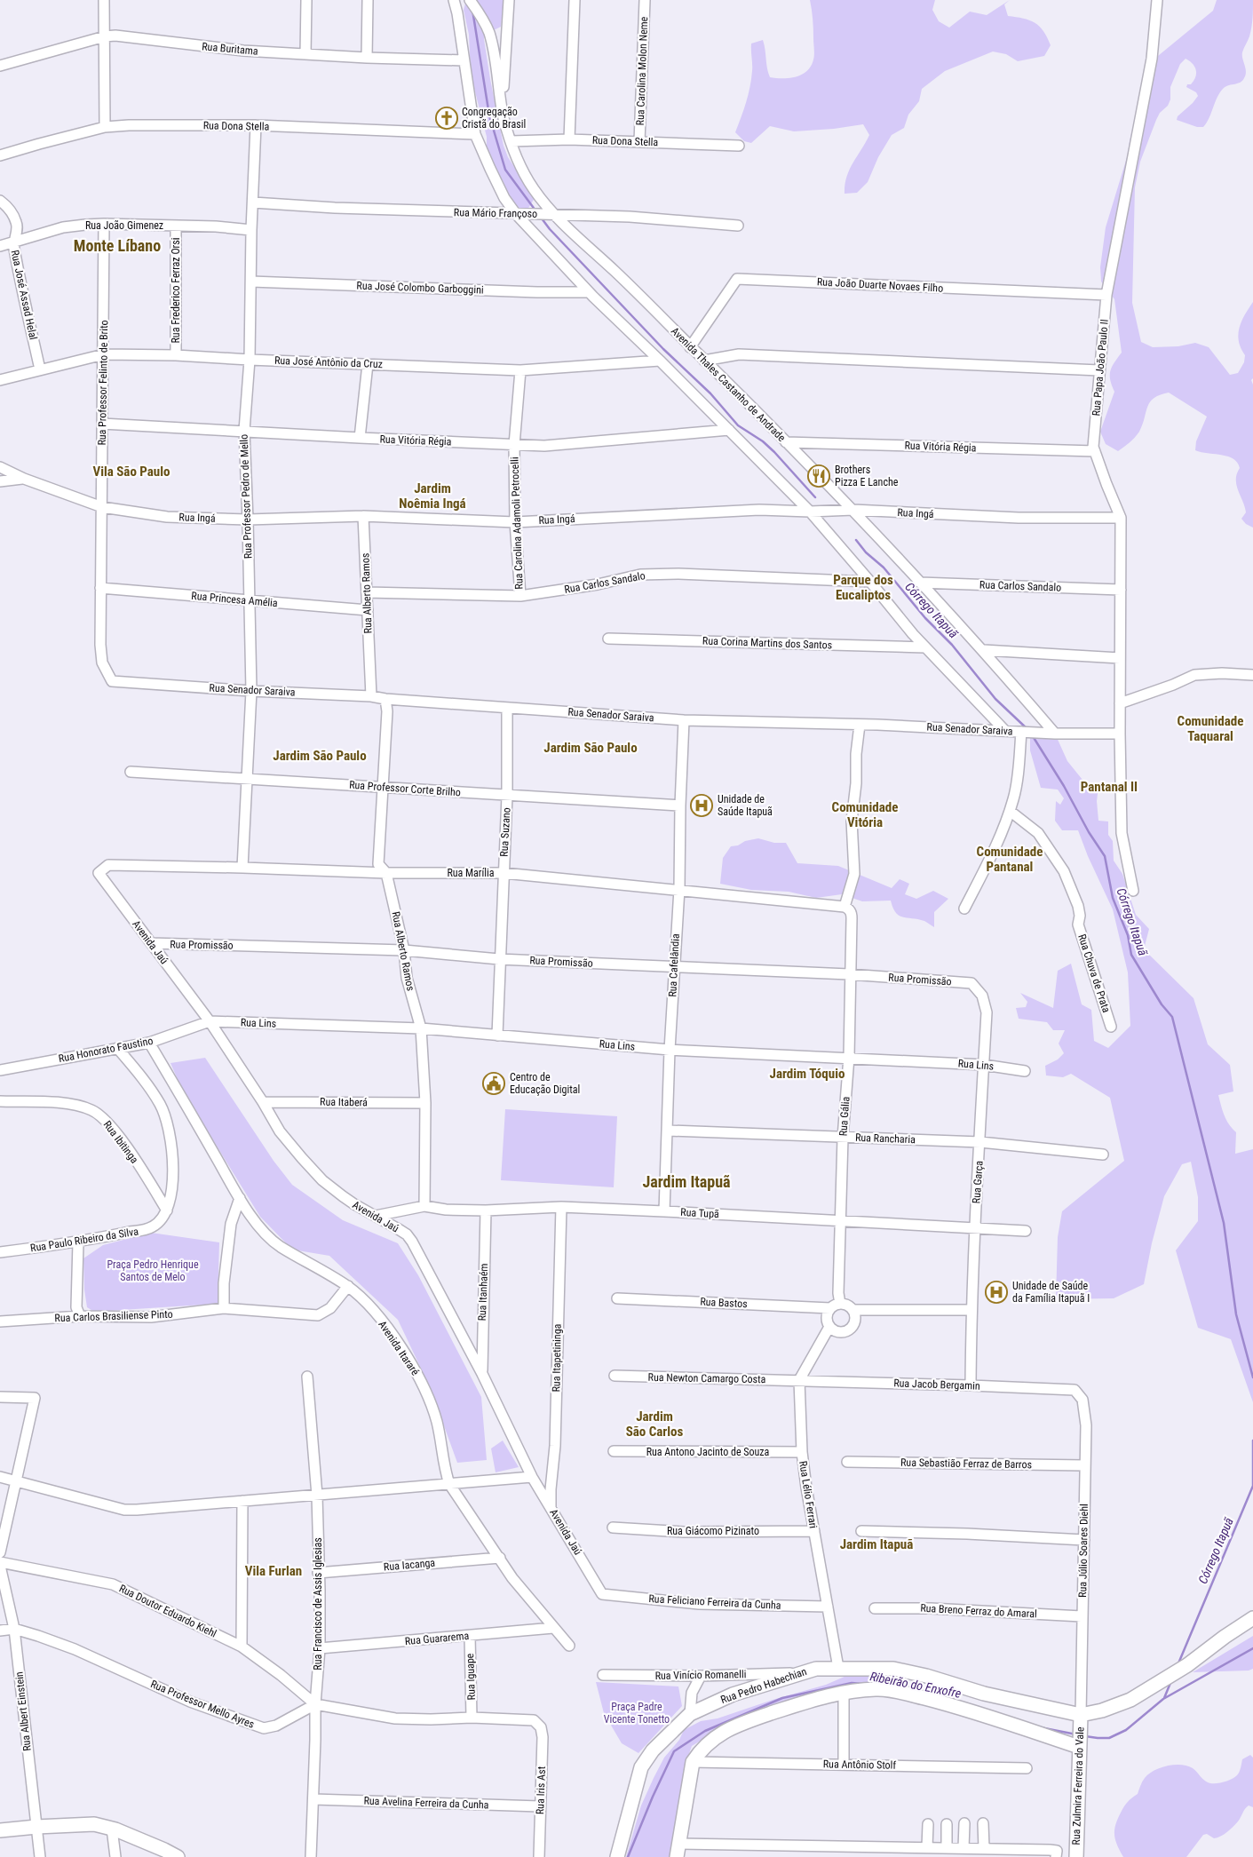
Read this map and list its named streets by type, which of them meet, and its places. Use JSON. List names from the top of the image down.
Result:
{
  "streets": {
    "street": [
      "Rua Buritama",
      "Rua Carolina Molon Neme",
      "Rua Dona Stella",
      "Rua Mário Françoso",
      "Rua João Gimenez",
      "Rua João Duarte Novaes Filho",
      "Rua José Colombo Garboggini",
      "Rua Frederico Ferraz Orsi",
      "Rua José Assad Helal",
      "Rua José Antônio da Cruz",
      "Rua Papa João Paulo II",
      "Rua Professor Felinto de Brito",
      "Avenida Thales Castanho de Andrade",
      "Rua Vitória Régia",
      "Rua Professor Pedro de Mello",
      "Rua Ingá",
      "Rua Carolina Adamoli Petrocelli",
      "Rua Carlos Sandalo",
      "Rua Alberto Ramos",
      "Rua Princesa Amélia",
      "Rua Corina Martins dos Santos",
      "Rua Senador Saraiva",
      "Rua Professor Corte Brilho",
      "Rua Suzano",
      "Rua Marília",
      "Avenida Jaú",
      "Rua Promissão",
      "Rua Cafelândia",
      "Rua Chuva de Prata",
      "Rua Lins",
      "Rua Honorato Faustino",
      "Rua Itaberá",
      "Rua Gália",
      "Rua Rancharia",
      "Rua Ibitinga",
      "Rua Garça",
      "Rua Tupã",
      "Rua Paulo Ribeiro da Silva",
      "Rua Itanhaém",
      "Rua Bastos",
      "Rua Carlos Brasiliense Pinto",
      "Avenida Itararé",
      "Rua Itapetininga",
      "Rua Newton Camargo Costa",
      "Rua Jacob Bergamin",
      "Rua Antono Jacinto de Souza",
      "Rua Sebastião Ferraz de Barros",
      "Rua Lélio Ferrari",
      "Rua Giácomo Pizinato",
      "Rua Júlio Soares Diehl",
      "Rua Iacanga",
      "Rua Feliciano Ferreira da Cunha",
      "Rua Francisco de Assis Iglesias",
      "Rua Doutor Eduardo Kiehl",
      "Rua Breno Ferraz do Amaral",
      "Rua Guararema",
      "Rua Vinício Romanelli",
      "Rua Iguape",
      "Rua Pedro Habechian",
      "Rua Professor Mello Ayres",
      "Rua Albert Einstein",
      "Rua Antônio Stolf",
      "Rua Zulmira Ferreira do Vale",
      "Rua Iris Ast",
      "Rua Avelina Ferreira da Cunha"
    ]
  },
  "crossings": [
    ["Rua Carolina Molon Neme", "Rua Dona Stella"],
    ["Rua Dona Stella", "Avenida Thales Castanho de Andrade"],
    ["Rua Dona Stella", "Rua Professor Pedro de Mello"],
    ["Rua Mário Françoso", "Avenida Thales Castanho de Andrade"],
    ["Rua Mário Françoso", "Rua Professor Pedro de Mello"],
    ["Rua João Gimenez", "Rua Frederico Ferraz Orsi"],
    ["Rua João Gimenez", "Rua José Assad Helal"],
    ["Rua João Gimenez", "Rua Professor Felinto de Brito"],
    ["Rua João Gimenez", "Rua Professor Pedro de Mello"],
    ["Rua João Duarte Novaes Filho", "Rua Papa João Paulo II"],
    ["Rua João Duarte Novaes Filho", "Avenida Thales Castanho de Andrade"],
    ["Rua José Colombo Garboggini", "Rua Professor Pedro de Mello"],
    ["Rua Frederico Ferraz Orsi", "Rua José Antônio da Cruz"],
    ["Rua José Assad Helal", "Rua José Antônio da Cruz"],
    ["Rua José Antônio da Cruz", "Rua Professor Felinto de Brito"],
    ["Rua José Antônio da Cruz", "Rua Professor Pedro de Mello"],
    ["Rua José Antônio da Cruz", "Rua Carolina Adamoli Petrocelli"],
    ["Rua Papa João Paulo II", "Rua Vitória Régia"],
    ["Rua Papa João Paulo II", "Rua Ingá"],
    ["Rua Papa João Paulo II", "Rua Carlos Sandalo"],
    ["Rua Papa João Paulo II", "Rua Senador Saraiva"],
    ["Rua Professor Felinto de Brito", "Rua Vitória Régia"],
    ["Rua Professor Felinto de Brito", "Rua Ingá"],
    ["Rua Professor Felinto de Brito", "Rua Princesa Amélia"],
    ["Rua Professor Felinto de Brito", "Rua Senador Saraiva"],
    ["Avenida Thales Castanho de Andrade", "Rua Vitória Régia"],
    ["Avenida Thales Castanho de Andrade", "Rua Ingá"],
    ["Avenida Thales Castanho de Andrade", "Rua Carlos Sandalo"],
    ["Avenida Thales Castanho de Andrade", "Rua Senador Saraiva"],
    ["Rua Vitória Régia", "Rua Professor Pedro de Mello"],
    ["Rua Vitória Régia", "Rua Carolina Adamoli Petrocelli"],
    ["Rua Professor Pedro de Mello", "Rua Ingá"],
    ["Rua Professor Pedro de Mello", "Rua Princesa Amélia"],
    ["Rua Professor Pedro de Mello", "Rua Senador Saraiva"],
    ["Rua Professor Pedro de Mello", "Rua Professor Corte Brilho"],
    ["Rua Professor Pedro de Mello", "Rua Marília"],
    ["Rua Ingá", "Rua Carolina Adamoli Petrocelli"],
    ["Rua Ingá", "Rua Alberto Ramos"],
    ["Rua Carolina Adamoli Petrocelli", "Rua Carlos Sandalo"],
    ["Rua Carlos Sandalo", "Rua Alberto Ramos"],
    ["Rua Alberto Ramos", "Rua Princesa Amélia"],
    ["Rua Alberto Ramos", "Rua Senador Saraiva"],
    ["Rua Alberto Ramos", "Rua Professor Corte Brilho"],
    ["Rua Alberto Ramos", "Rua Marília"],
    ["Rua Alberto Ramos", "Rua Promissão"],
    ["Rua Alberto Ramos", "Rua Lins"],
    ["Rua Alberto Ramos", "Rua Itaberá"],
    ["Rua Alberto Ramos", "Rua Tupã"],
    ["Rua Senador Saraiva", "Rua Suzano"],
    ["Rua Senador Saraiva", "Rua Cafelândia"],
    ["Rua Professor Corte Brilho", "Rua Suzano"],
    ["Rua Professor Corte Brilho", "Rua Cafelândia"],
    ["Rua Suzano", "Rua Marília"],
    ["Rua Suzano", "Rua Promissão"],
    ["Rua Suzano", "Rua Lins"],
    ["Rua Marília", "Avenida Jaú"],
    ["Rua Marília", "Rua Cafelândia"],
    ["Rua Marília", "Rua Gália"],
    ["Avenida Jaú", "Rua Promissão"],
    ["Avenida Jaú", "Rua Lins"],
    ["Avenida Jaú", "Rua Honorato Faustino"],
    ["Avenida Jaú", "Rua Itaberá"],
    ["Avenida Jaú", "Rua Tupã"],
    ["Avenida Jaú", "Rua Itanhaém"],
    ["Avenida Jaú", "Rua Itapetininga"],
    ["Avenida Jaú", "Rua Feliciano Ferreira da Cunha"],
    ["Rua Promissão", "Rua Cafelândia"],
    ["Rua Promissão", "Rua Gália"],
    ["Rua Promissão", "Rua Garça"],
    ["Rua Cafelândia", "Rua Lins"],
    ["Rua Cafelândia", "Rua Rancharia"],
    ["Rua Cafelândia", "Rua Tupã"],
    ["Rua Lins", "Rua Honorato Faustino"],
    ["Rua Lins", "Rua Gália"],
    ["Rua Lins", "Rua Garça"],
    ["Rua Honorato Faustino", "Rua Paulo Ribeiro da Silva"],
    ["Rua Honorato Faustino", "Avenida Itararé"],
    ["Rua Gália", "Rua Rancharia"],
    ["Rua Gália", "Rua Tupã"],
    ["Rua Gália", "Rua Bastos"],
    ["Rua Rancharia", "Rua Garça"],
    ["Rua Ibitinga", "Rua Paulo Ribeiro da Silva"],
    ["Rua Garça", "Rua Tupã"],
    ["Rua Garça", "Rua Jacob Bergamin"],
    ["Rua Tupã", "Rua Itanhaém"],
    ["Rua Tupã", "Rua Itapetininga"],
    ["Rua Carlos Brasiliense Pinto", "Avenida Itararé"],
    ["Avenida Itararé", "Rua Iacanga"],
    ["Avenida Itararé", "Rua Guararema"],
    ["Rua Newton Camargo Costa", "Rua Jacob Bergamin"],
    ["Rua Newton Camargo Costa", "Rua Lélio Ferrari"],
    ["Rua Jacob Bergamin", "Rua Lélio Ferrari"],
    ["Rua Jacob Bergamin", "Rua Júlio Soares Diehl"],
    ["Rua Antono Jacinto de Souza", "Rua Lélio Ferrari"],
    ["Rua Sebastião Ferraz de Barros", "Rua Júlio Soares Diehl"],
    ["Rua Lélio Ferrari", "Rua Giácomo Pizinato"],
    ["Rua Lélio Ferrari", "Rua Feliciano Ferreira da Cunha"],
    ["Rua Lélio Ferrari", "Rua Pedro Habechian"],
    ["Rua Júlio Soares Diehl", "Rua Breno Ferraz do Amaral"],
    ["Rua Júlio Soares Diehl", "Rua Pedro Habechian"],
    ["Rua Júlio Soares Diehl", "Rua Zulmira Ferreira do Vale"],
    ["Rua Iacanga", "Rua Francisco de Assis Iglesias"],
    ["Rua Francisco de Assis Iglesias", "Rua Doutor Eduardo Kiehl"],
    ["Rua Francisco de Assis Iglesias", "Rua Guararema"],
    ["Rua Francisco de Assis Iglesias", "Rua Professor Mello Ayres"],
    ["Rua Francisco de Assis Iglesias", "Rua Avelina Ferreira da Cunha"],
    ["Rua Doutor Eduardo Kiehl", "Rua Professor Mello Ayres"],
    ["Rua Guararema", "Rua Iguape"],
    ["Rua Vinício Romanelli", "Rua Pedro Habechian"],
    ["Rua Iguape", "Rua Iris Ast"],
    ["Rua Pedro Habechian", "Rua Zulmira Ferreira do Vale"],
    ["Rua Professor Mello Ayres", "Rua Albert Einstein"],
    ["Rua Iris Ast", "Rua Avelina Ferreira da Cunha"]
  ],
  "districts": [
    "Monte Líbano",
    "Vila São Paulo",
    "Jardim Noêmia Ingá",
    "Parque dos Eucaliptos",
    "Comunidade Taquaral",
    "Jardim São Paulo",
    "Jardim São Paulo",
    "Pantanal II",
    "Comunidade Vitória",
    "Comunidade Pantanal",
    "Jardim Tóquio",
    "Jardim Itapuã",
    "Jardim São Carlos",
    "Jardim Itapuã",
    "Vila Furlan"
  ],
  "water": ["Córrego Itapuã", "Ribeirão do Enxofre"],
  "parks": ["Praça Pedro Henrique Santos de Melo", "Praça Padre Vicente Tonetto"],
  "places": {
    "church": ["Congregação Cristã do Brasil"],
    "restaurant": ["Brothers Pizza E Lanche"],
    "hospital": ["Unidade de Saúde Itapuã", "Unidade de Saúde da Família Itapuã I"],
    "public building": ["Centro de Educação Digital"]
  }
}
